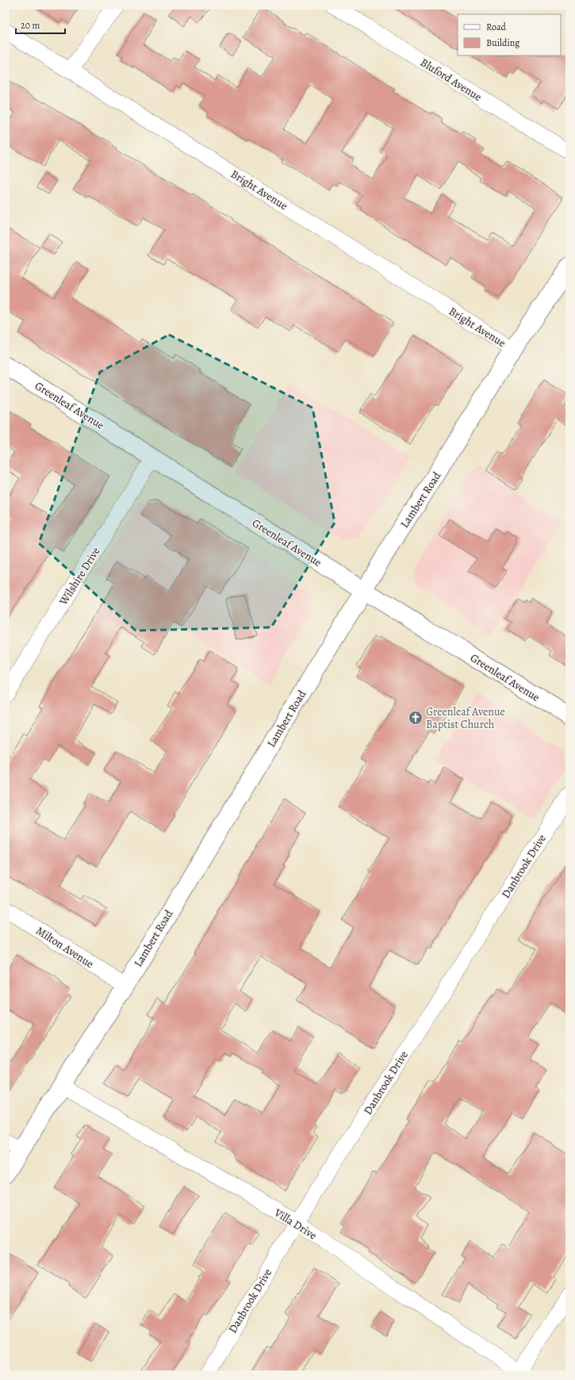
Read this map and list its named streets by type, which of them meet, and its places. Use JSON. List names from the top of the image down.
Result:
{
  "streets": {
    "main road": ["Greenleaf Avenue", "Lambert Road"],
    "street": [
      "Bluford Avenue",
      "Bright Avenue",
      "Wilshire Drive",
      "Danbrook Drive",
      "Milton Avenue",
      "Villa Drive"
    ]
  },
  "crossings": [
    ["Bright Avenue", "Lambert Road"],
    ["Greenleaf Avenue", "Lambert Road"],
    ["Greenleaf Avenue", "Wilshire Drive"],
    ["Lambert Road", "Milton Avenue"],
    ["Lambert Road", "Villa Drive"],
    ["Danbrook Drive", "Villa Drive"]
  ],
  "places": {
    "church": ["Greenleaf Avenue Baptist Church"]
  },
  "legend": ["Road", "Building"],
  "scale_bar": "20 m"
}
